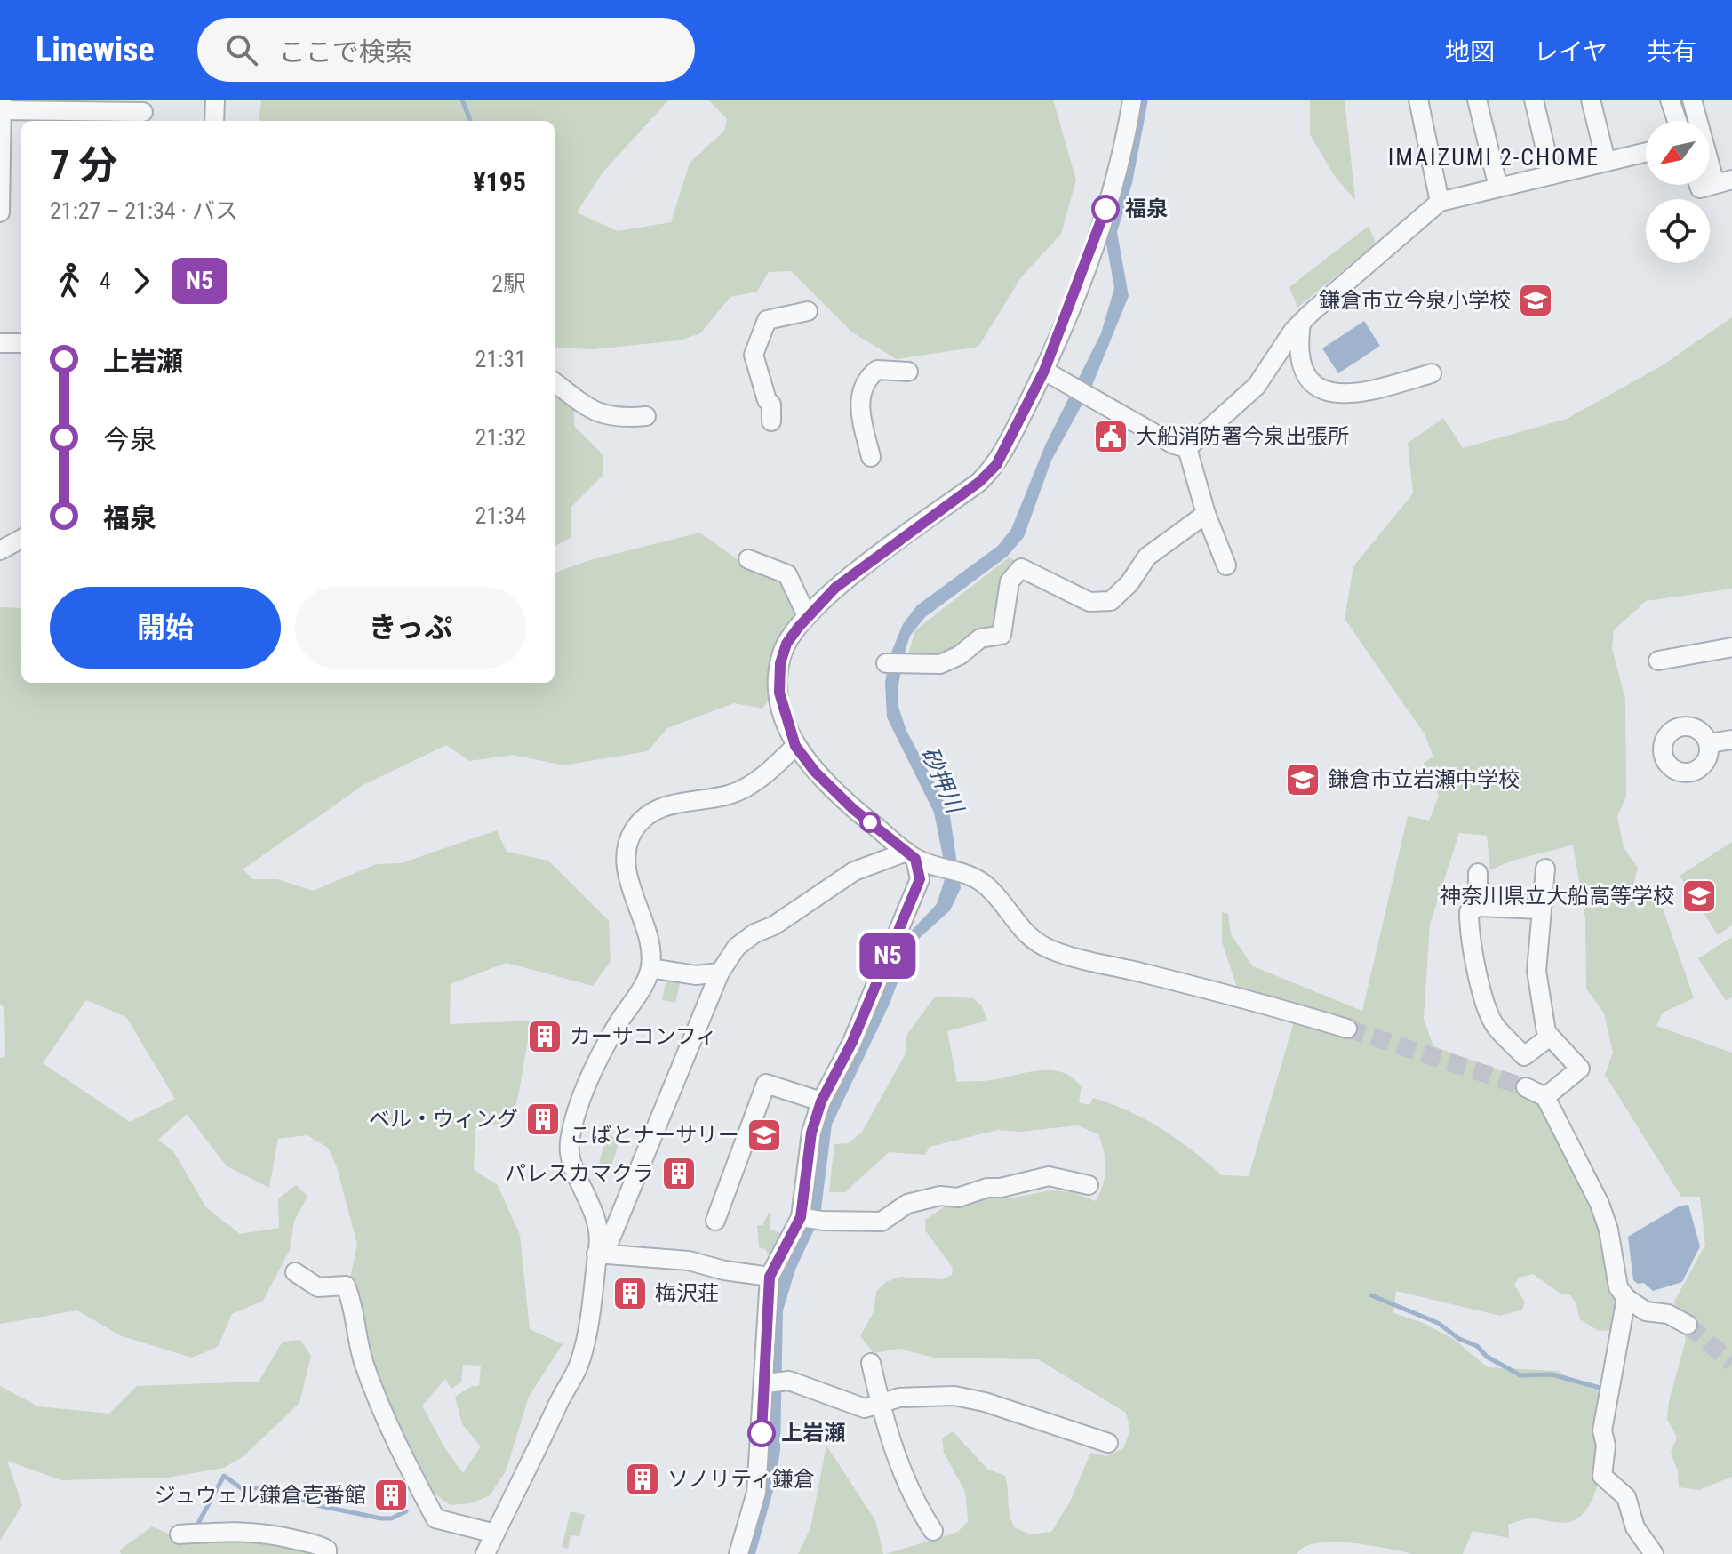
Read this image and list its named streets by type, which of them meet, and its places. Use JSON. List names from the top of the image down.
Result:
{
  "districts": ["IMAIZUMI 2-CHOME"],
  "water": ["砂押川"],
  "places": {
    "other": ["福泉", "上岩瀬"],
    "school or university": [
      "鎌倉市立今泉小学校",
      "鎌倉市立岩瀬中学校",
      "神奈川県立大船高等学校",
      "こばとナーサリー"
    ],
    "public building": ["大船消防署今泉出張所"],
    "building": [
      "カーサコンフィ",
      "ベル・ウィング",
      "パレスカマクラ",
      "梅沢荘",
      "ソノリティ鎌倉",
      "ジュウェル鎌倉壱番館"
    ]
  },
  "lines": ["bus line N5"],
  "north": "bottom left",
  "page": {
    "header": "Linewise",
    "search": "ここで検索",
    "nav": ["地図", "レイヤ", "共有"],
    "on_map": "N5",
    "heading": ["7 分", "21:27 – 21:34 · バス", "¥195"],
    "legs": ["4", "N5", "2駅"],
    "list": [
      {
        "name": "上岩瀬",
        "value": "21:31"
      },
      {
        "name": "今泉",
        "value": "21:32"
      },
      {
        "name": "福泉",
        "value": "21:34"
      }
    ],
    "buttons": ["開始", "きっぷ"]
  }
}
